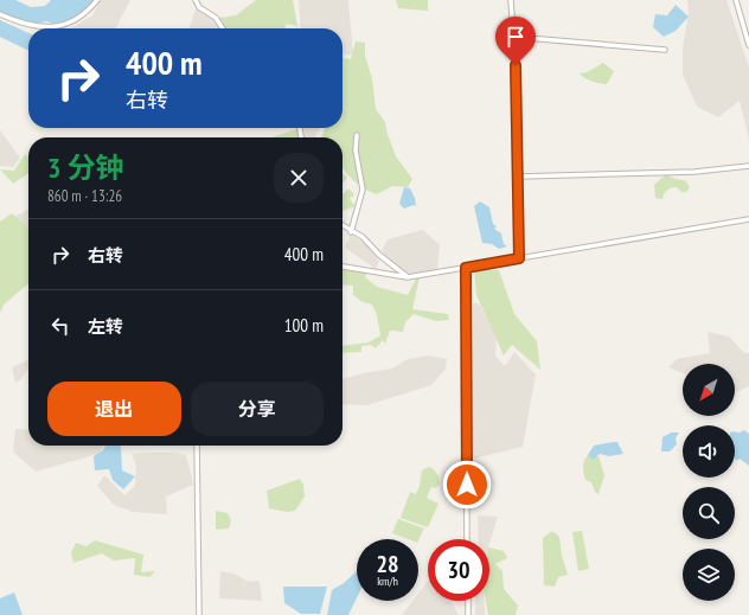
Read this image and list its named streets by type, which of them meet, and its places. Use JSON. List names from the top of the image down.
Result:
{
  "north": "bottom left",
  "page": {
    "turn": ["400 m", "右转"],
    "heading": ["3 分钟", "860 m · 13:26"],
    "list": [
      {
        "name": "右转",
        "value": "400 m"
      },
      {
        "name": "左转",
        "value": "100 m"
      }
    ],
    "buttons": ["退出", "分享"],
    "speed": "28 km/h",
    "limit": "30"
  }
}
